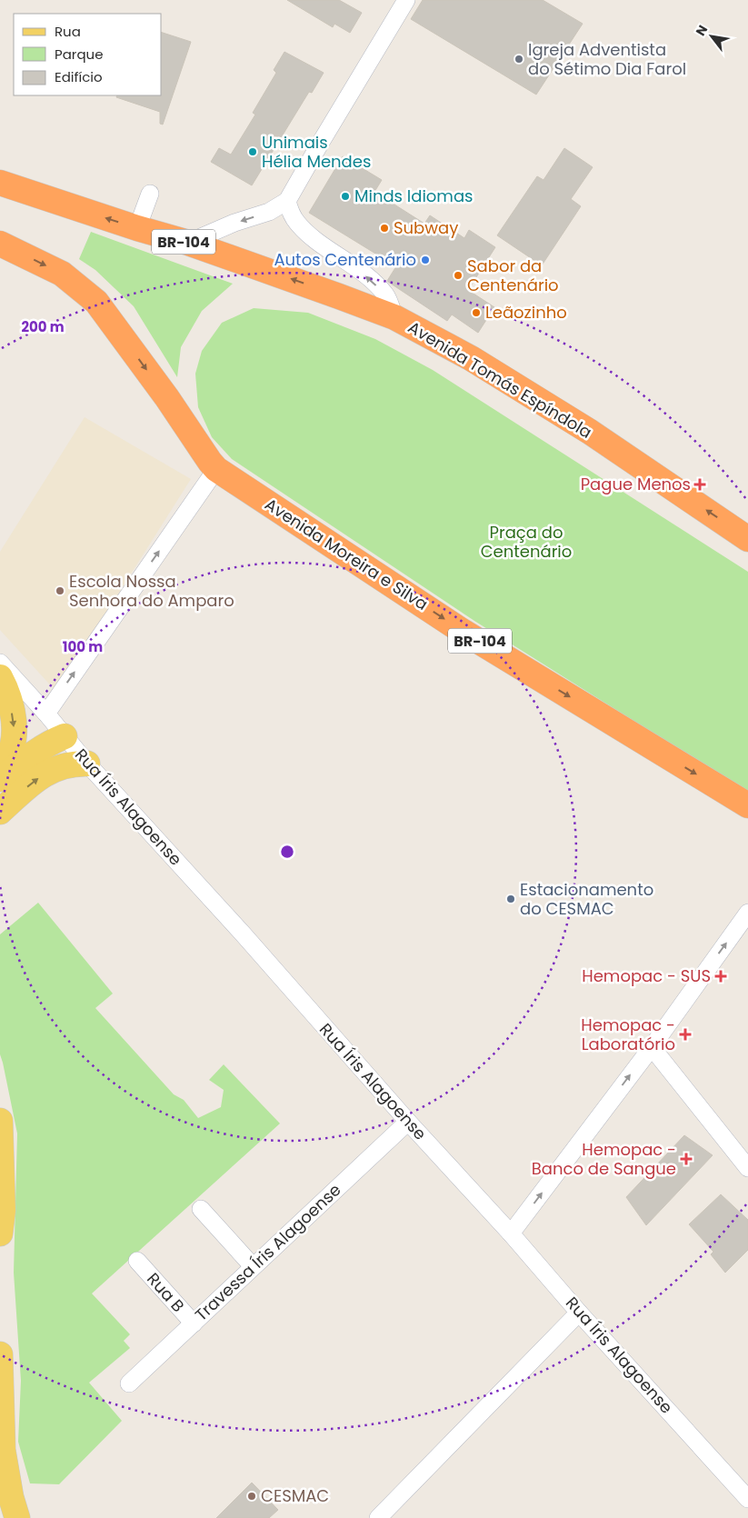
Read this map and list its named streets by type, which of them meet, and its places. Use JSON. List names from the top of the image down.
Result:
{
  "streets": {
    "highway": ["BR-104", "Avenida Tomás Espíndola", "Avenida Moreira e Silva"],
    "street": ["Rua Íris Alagoense", "Travessa Íris Alagoense", "Rua B"]
  },
  "crossings": [
    ["Rua Íris Alagoense", "Travessa Íris Alagoense"],
    ["Travessa Íris Alagoense", "Rua B"]
  ],
  "one_way": ["Avenida Tomás Espíndola", "Avenida Moreira e Silva"],
  "parks": ["Praça do Centenário"],
  "places": {
    "other": [
      "Igreja Adventista do Sétimo Dia Farol",
      "Unimais Hélia Mendes",
      "Minds Idiomas",
      "Subway",
      "Autos Centenário",
      "Sabor da Centenário",
      "Leãozinho",
      "Escola Nossa Senhora do Amparo",
      "Estacionamento do CESMAC",
      "CESMAC"
    ],
    "health": [
      "Pague Menos",
      "Hemopac - SUS",
      "Hemopac - Laboratório",
      "Hemopac - Banco de Sangue"
    ]
  },
  "legend": ["Rua", "Parque", "Edifício"],
  "north": "top left",
  "rings": ["200 m", "100 m"]
}
